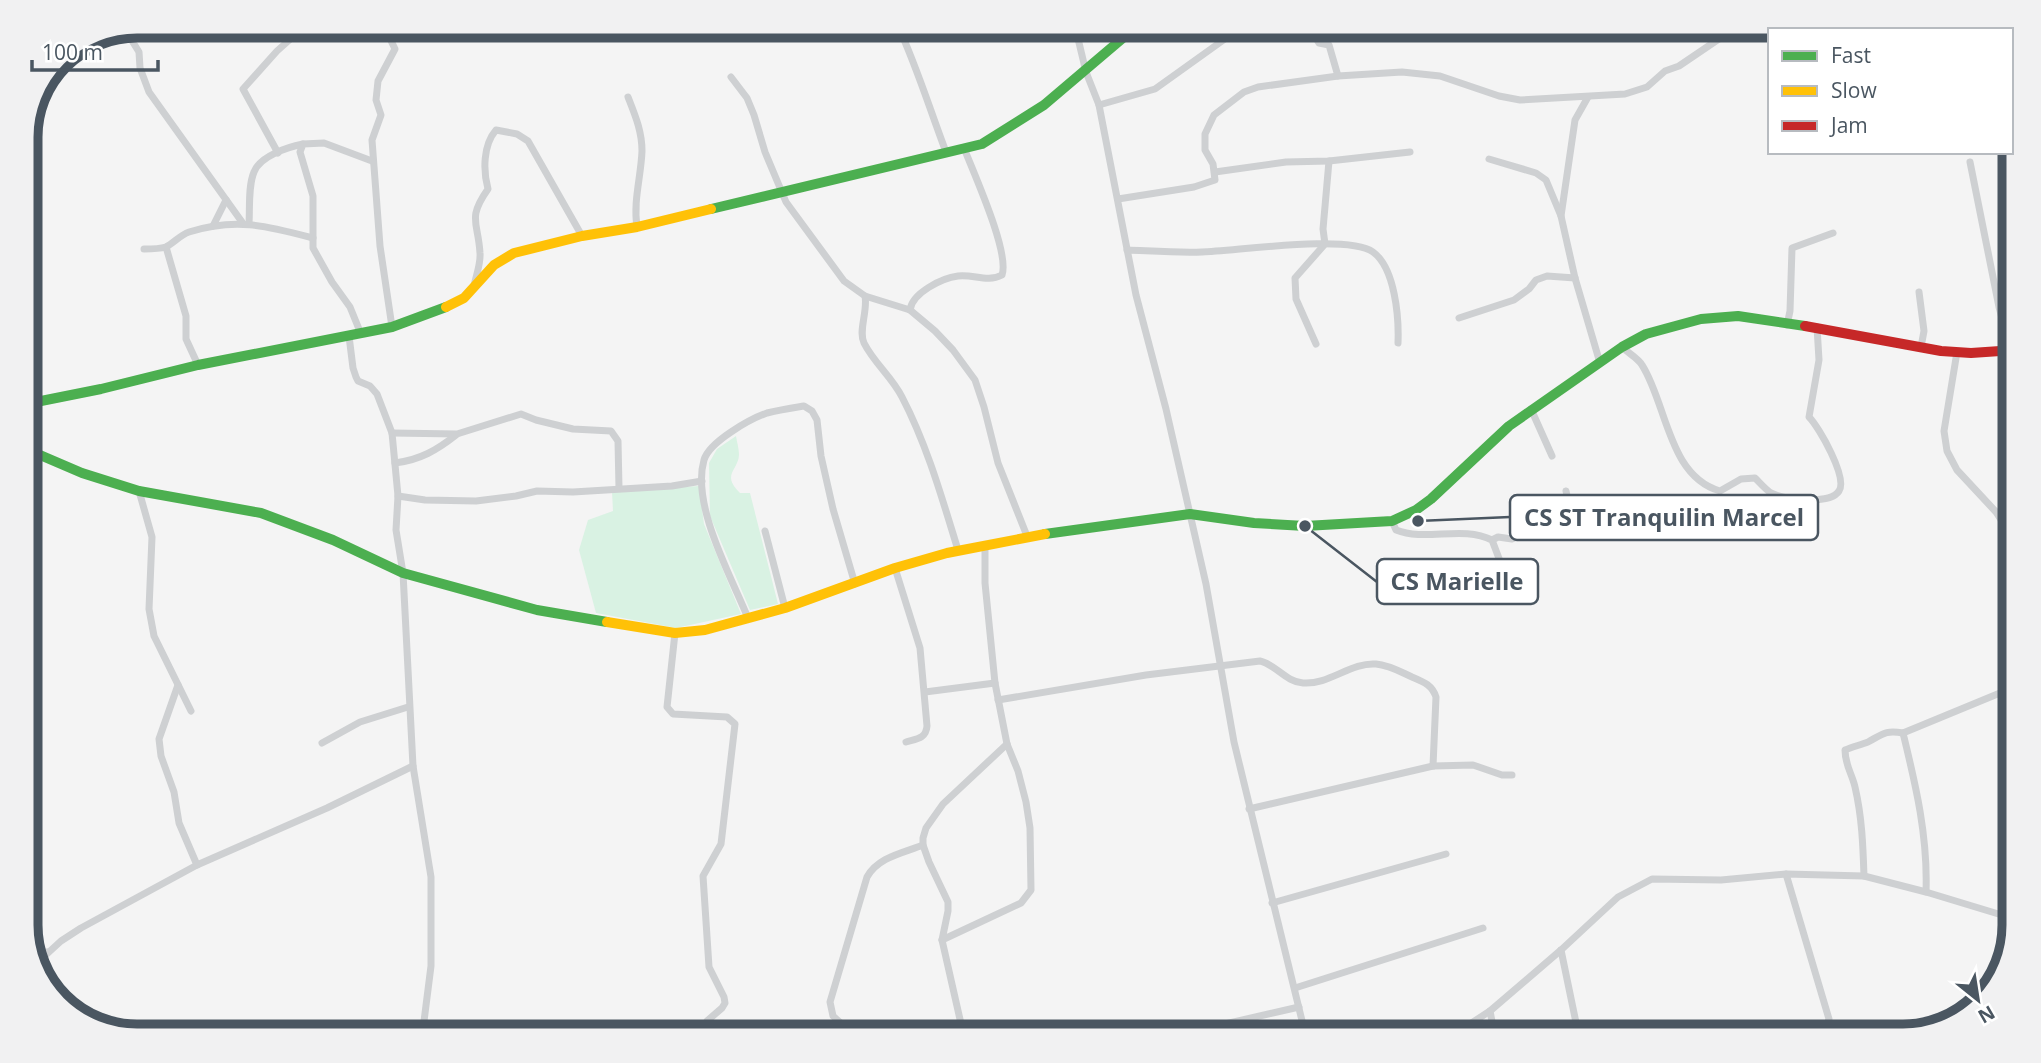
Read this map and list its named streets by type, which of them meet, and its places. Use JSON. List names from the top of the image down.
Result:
{
  "places": ["CS ST Tranquilin Marcel", "CS Marielle"],
  "legend": ["Fast", "Slow", "Jam"],
  "scale_bar": "100 m",
  "north": "bottom right"
}
